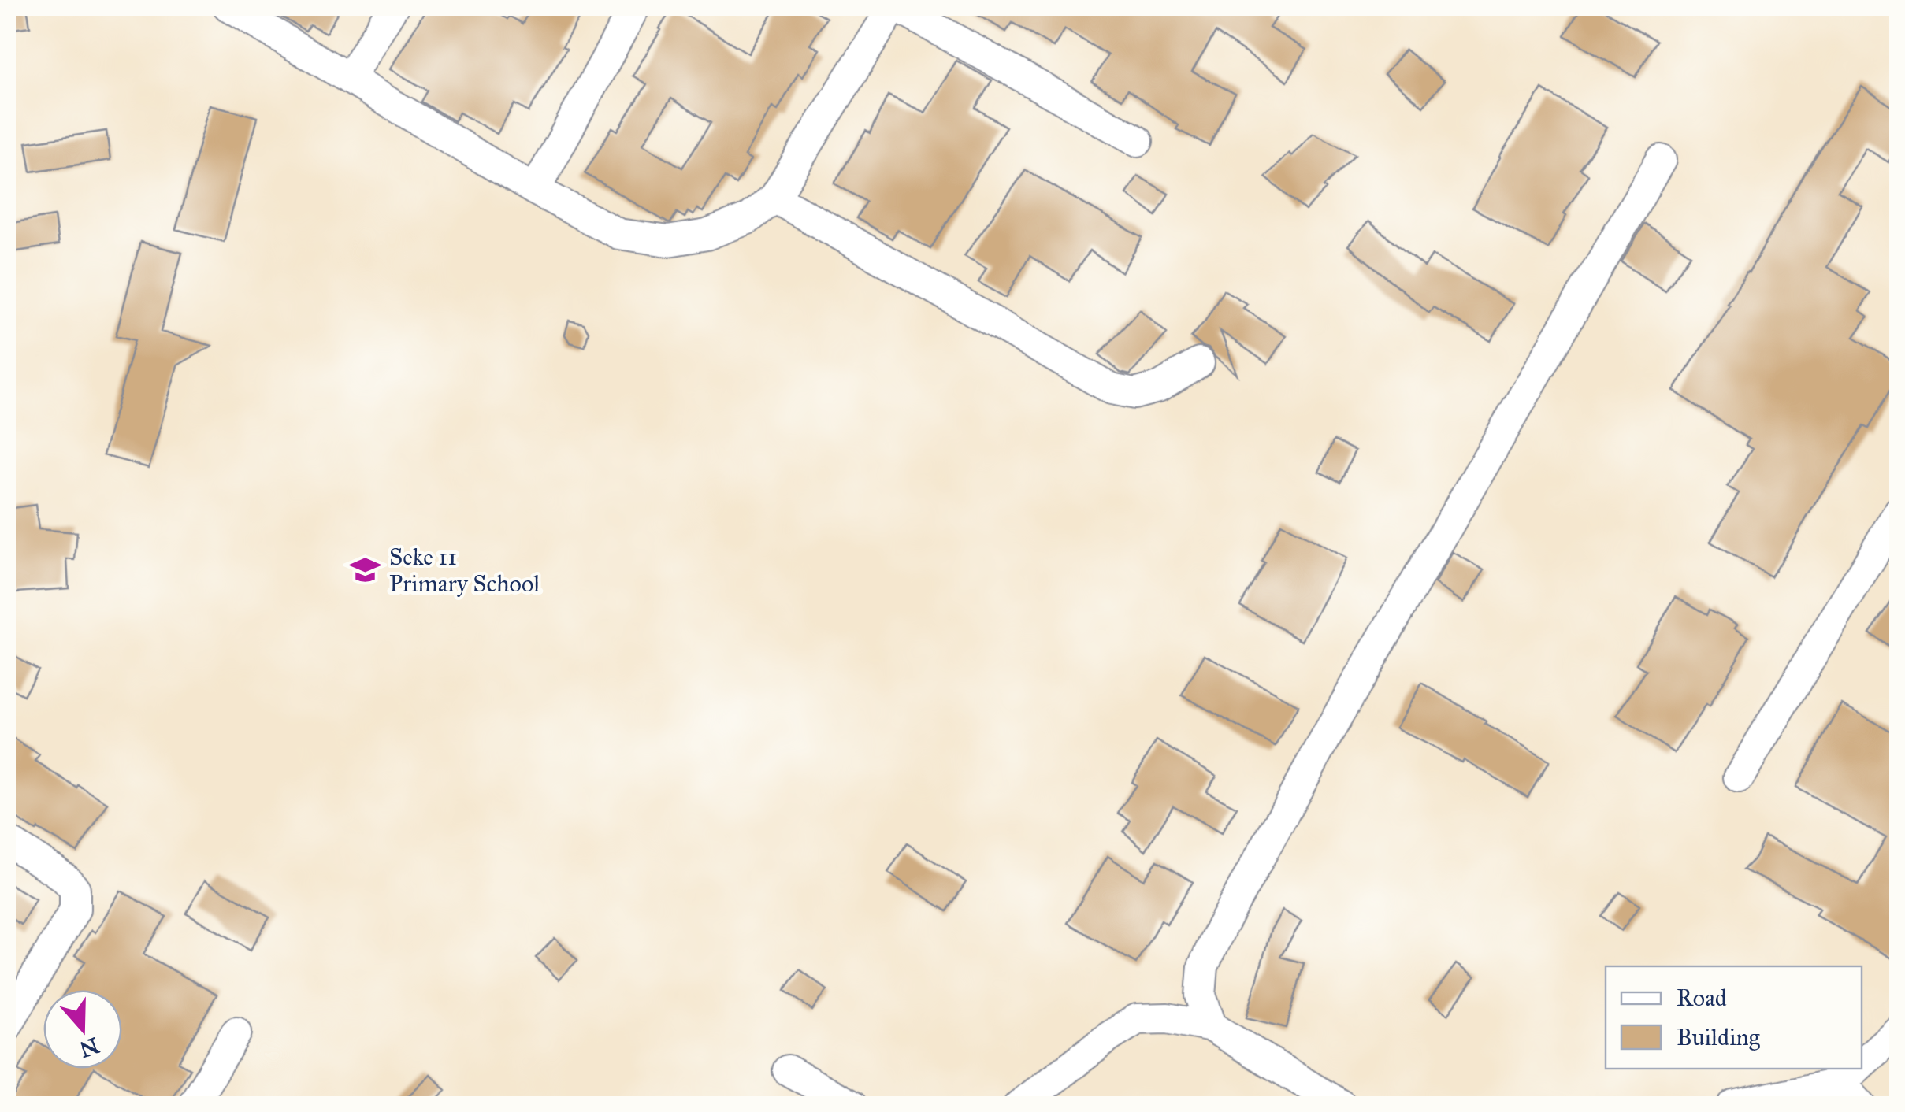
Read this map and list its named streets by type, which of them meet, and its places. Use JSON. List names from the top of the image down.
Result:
{
  "places": {
    "school or university": ["Seke 11 Primary School"]
  },
  "legend": ["Road", "Building"],
  "north": "bottom"
}
